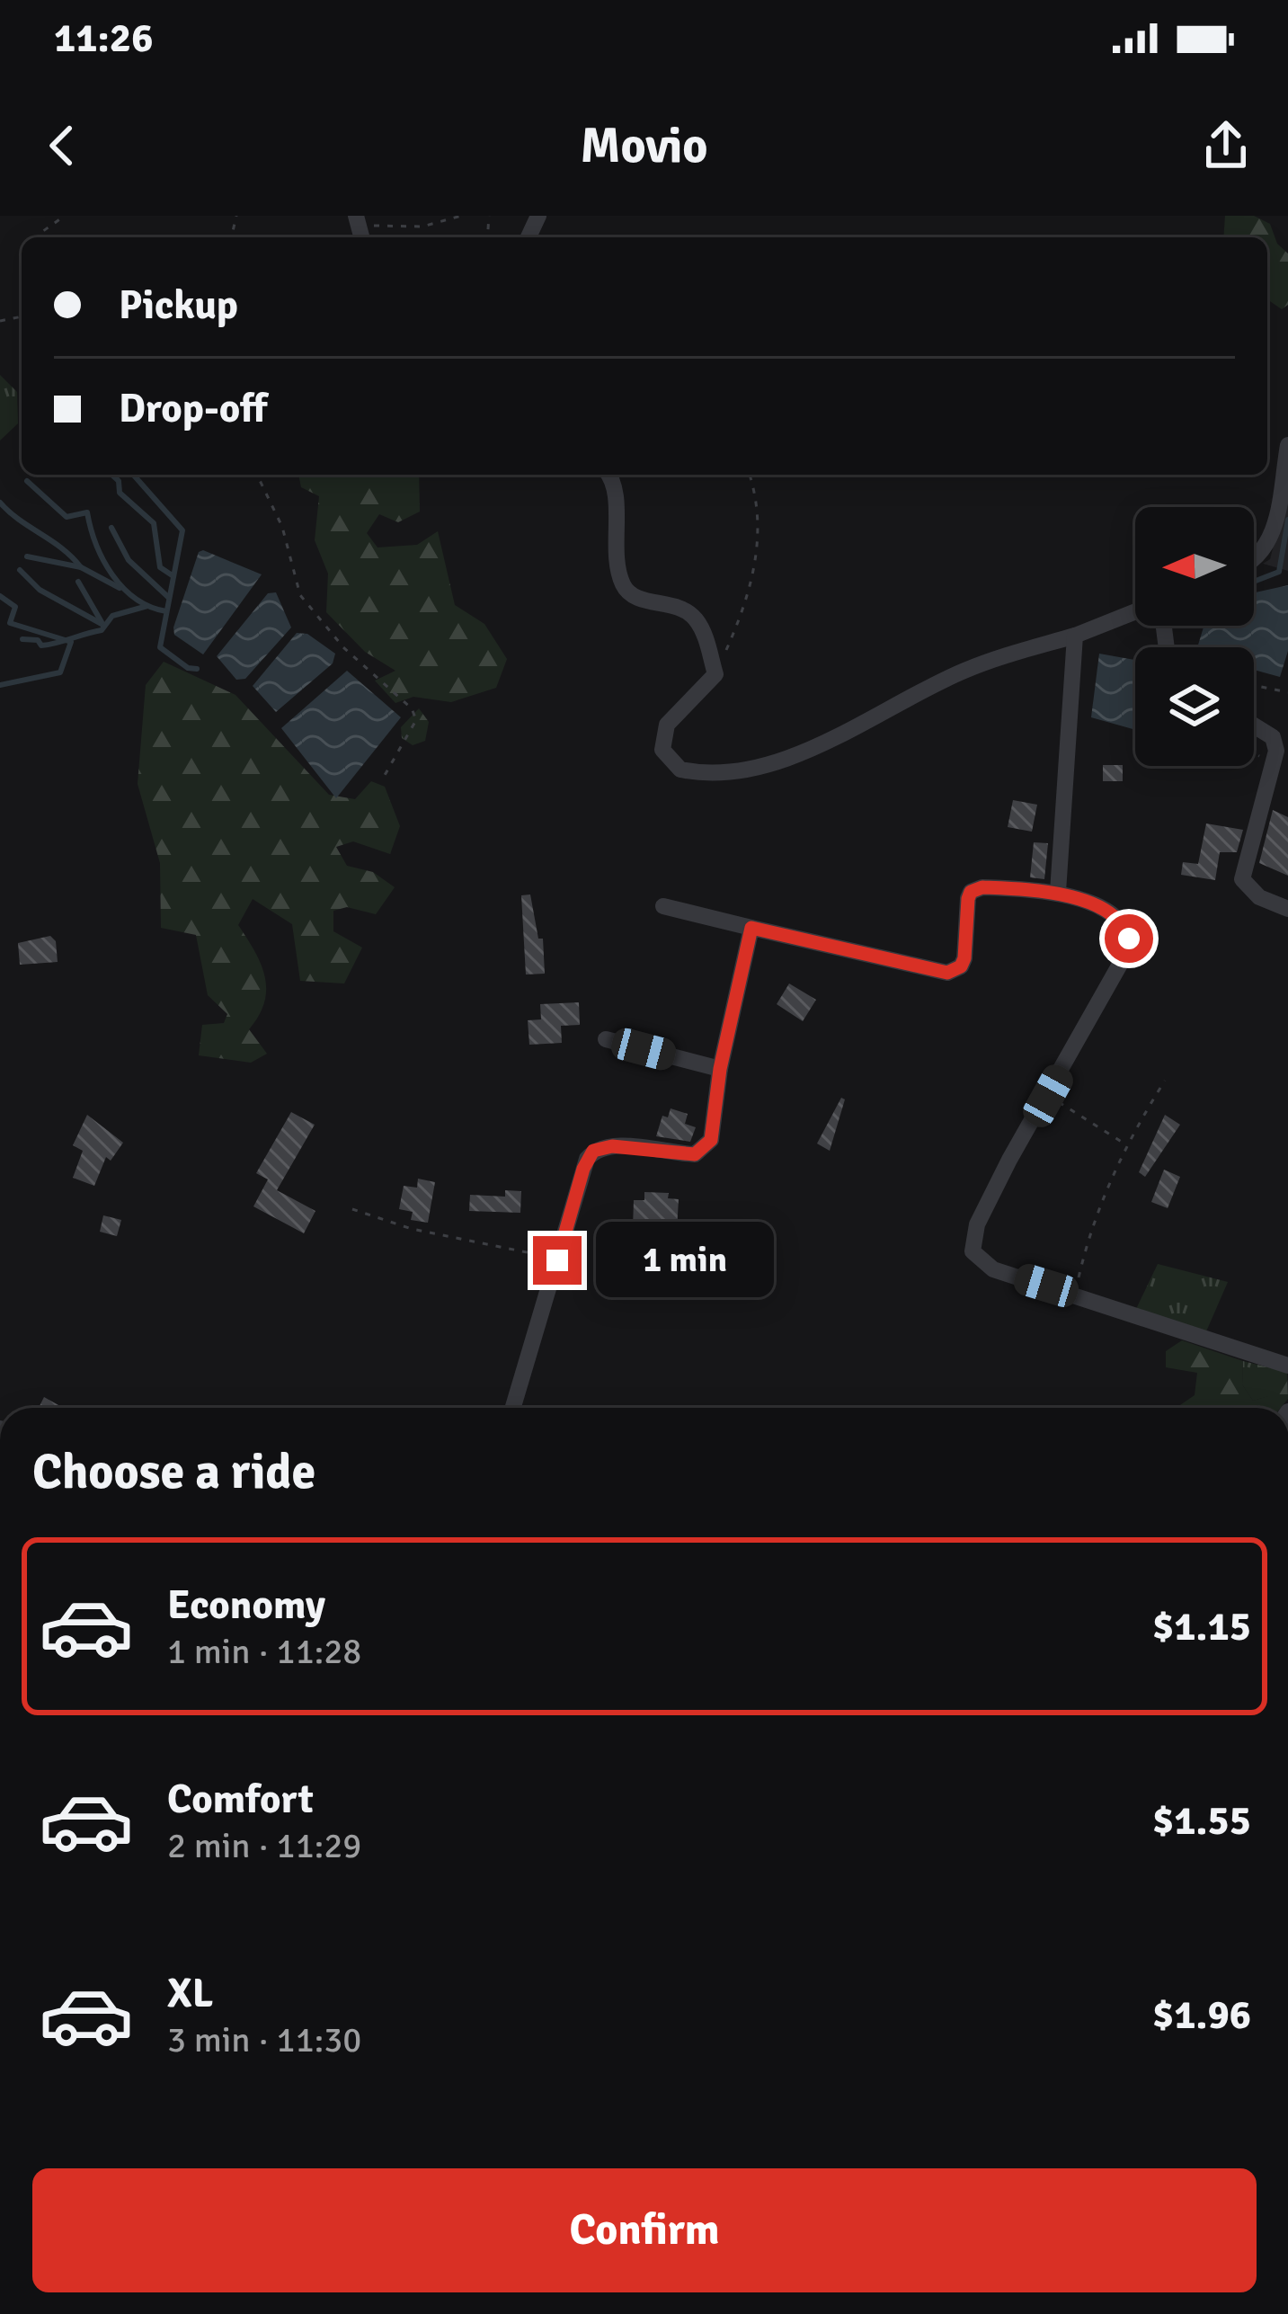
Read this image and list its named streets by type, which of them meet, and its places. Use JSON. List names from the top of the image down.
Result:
{
  "north": "left",
  "page": {
    "status": "11:26",
    "header": "Movio",
    "banner": ["Pickup", "Drop-off"],
    "bubble": "1 min",
    "heading": "Choose a ride",
    "list": [
      {
        "name": "Economy",
        "note": "1 min · 11:28",
        "value": "$1.15"
      },
      {
        "name": "Comfort",
        "note": "2 min · 11:29",
        "value": "$1.55"
      },
      {
        "name": "XL",
        "note": "3 min · 11:30",
        "value": "$1.96"
      }
    ],
    "buttons": "Confirm"
  }
}
